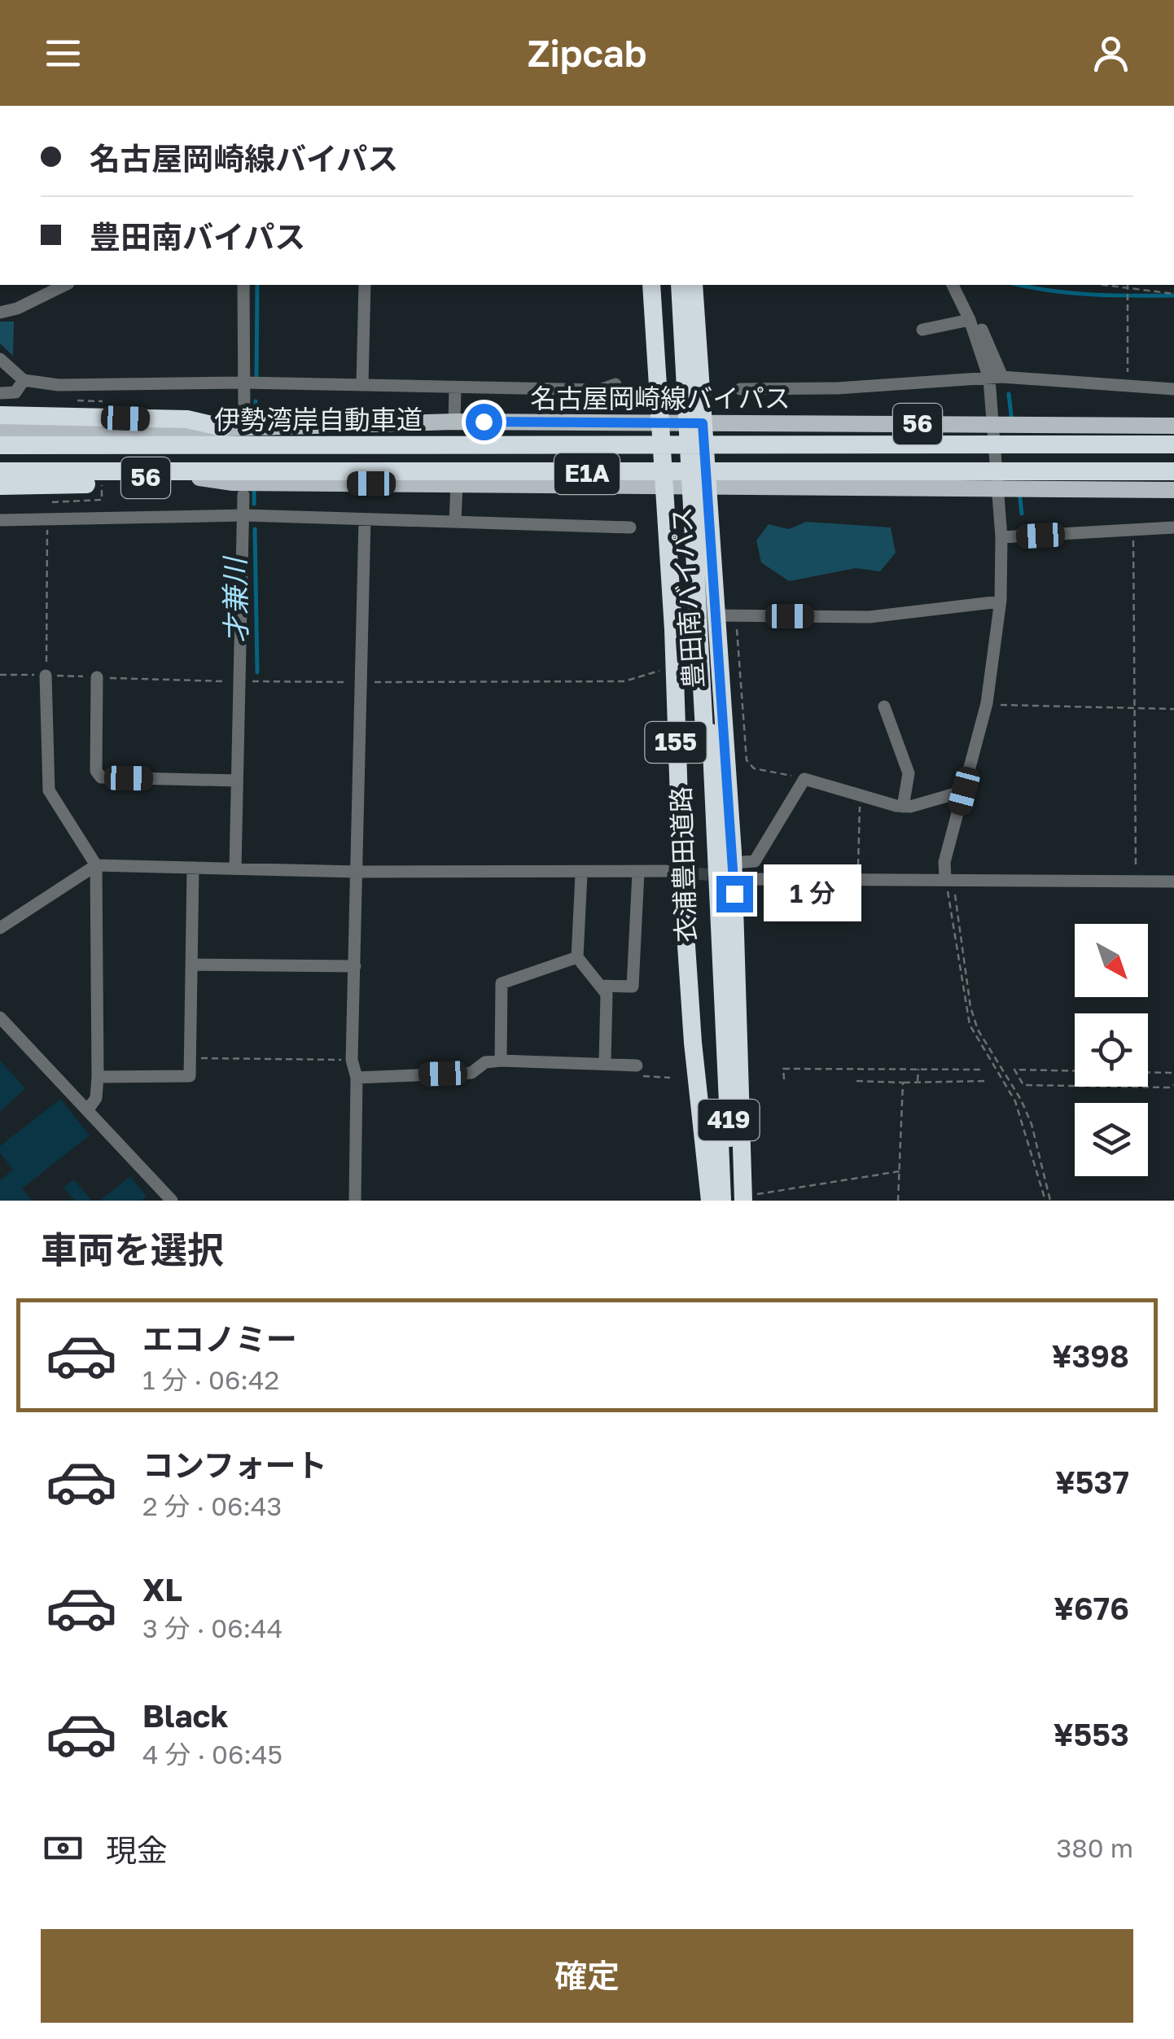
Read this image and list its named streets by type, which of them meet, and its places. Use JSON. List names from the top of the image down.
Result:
{
  "streets": {
    "highway": [
      "伊勢湾岸自動車道",
      "E1A",
      "豊田南バイパス",
      "155",
      "衣浦豊田道路",
      "419"
    ],
    "main road": ["名古屋岡崎線バイパス", "56"]
  },
  "crossings": [
    ["名古屋岡崎線バイパス", "豊田南バイパス"],
    ["名古屋岡崎線バイパス", "155"],
    ["豊田南バイパス", "衣浦豊田道路"]
  ],
  "water": ["才兼川"],
  "north": "bottom right",
  "page": {
    "header": "Zipcab",
    "banner": ["名古屋岡崎線バイパス", "豊田南バイパス"],
    "bubble": "1 分",
    "heading": "車両を選択",
    "list": [
      {
        "name": "エコノミー",
        "note": "1 分 · 06:42",
        "value": "¥398"
      },
      {
        "name": "コンフォート",
        "note": "2 分 · 06:43",
        "value": "¥537"
      },
      {
        "name": "XL",
        "note": "3 分 · 06:44",
        "value": "¥676"
      },
      {
        "name": "Black",
        "note": "4 分 · 06:45",
        "value": "¥553"
      }
    ],
    "pay": ["現金", "380 m"],
    "buttons": "確定"
  }
}
